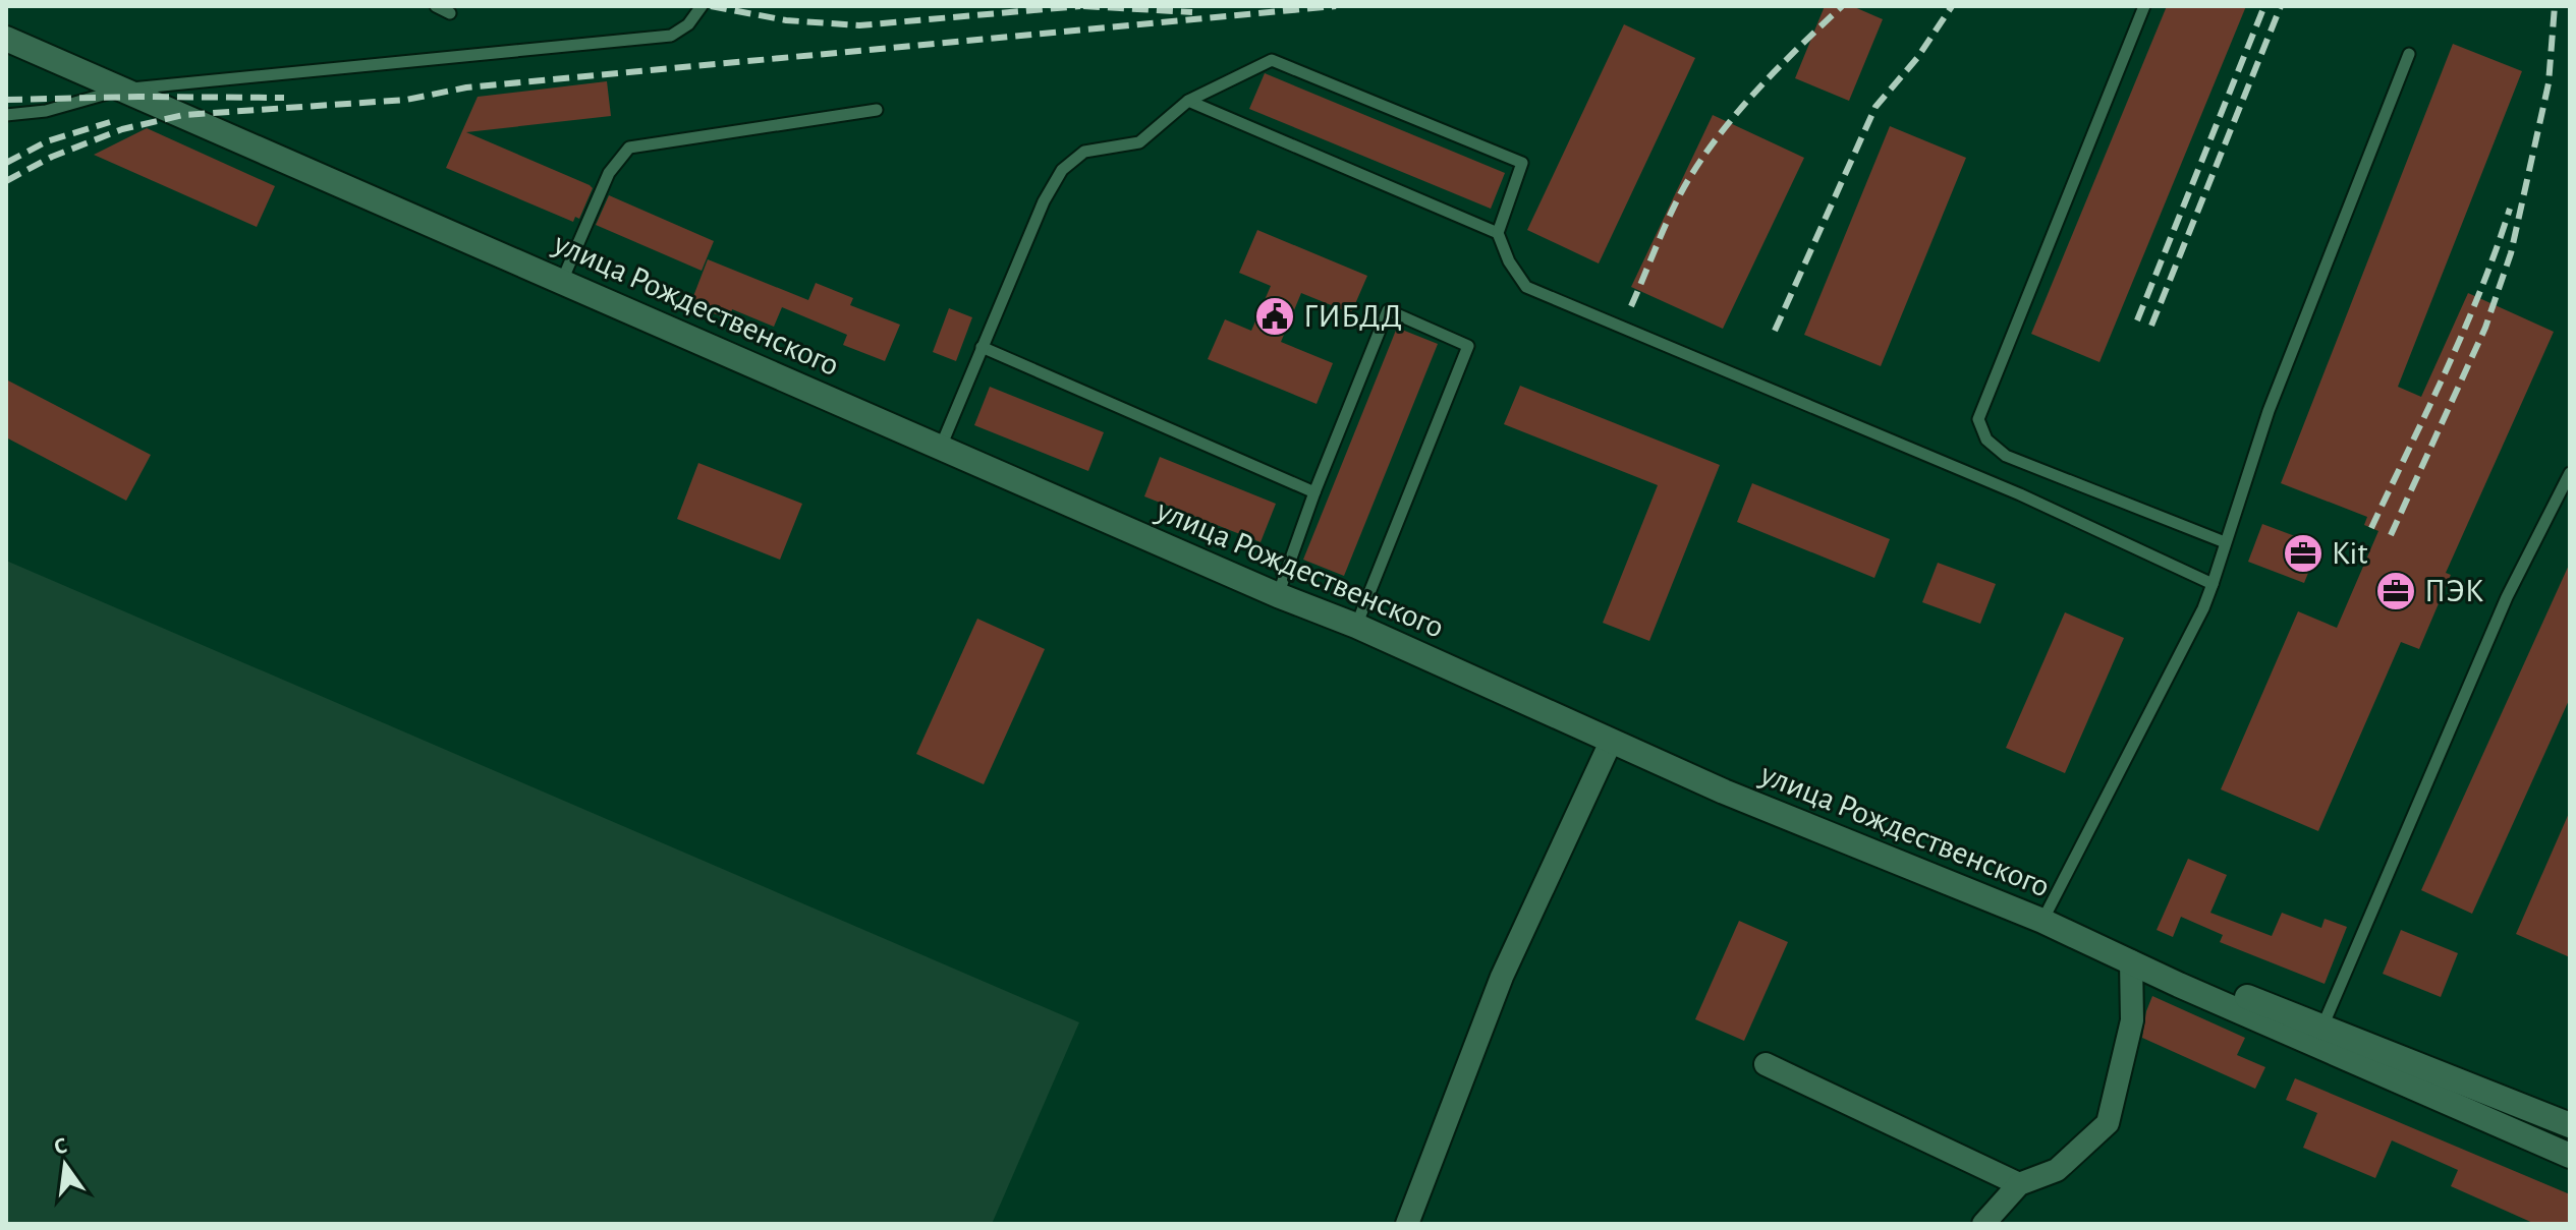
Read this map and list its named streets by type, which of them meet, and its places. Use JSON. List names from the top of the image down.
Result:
{
  "streets": {
    "main road": ["улица Рождественского"]
  },
  "places": {
    "public building": ["ГИБДД"],
    "office": ["Kit", "ПЭК"]
  },
  "north": "top"
}
